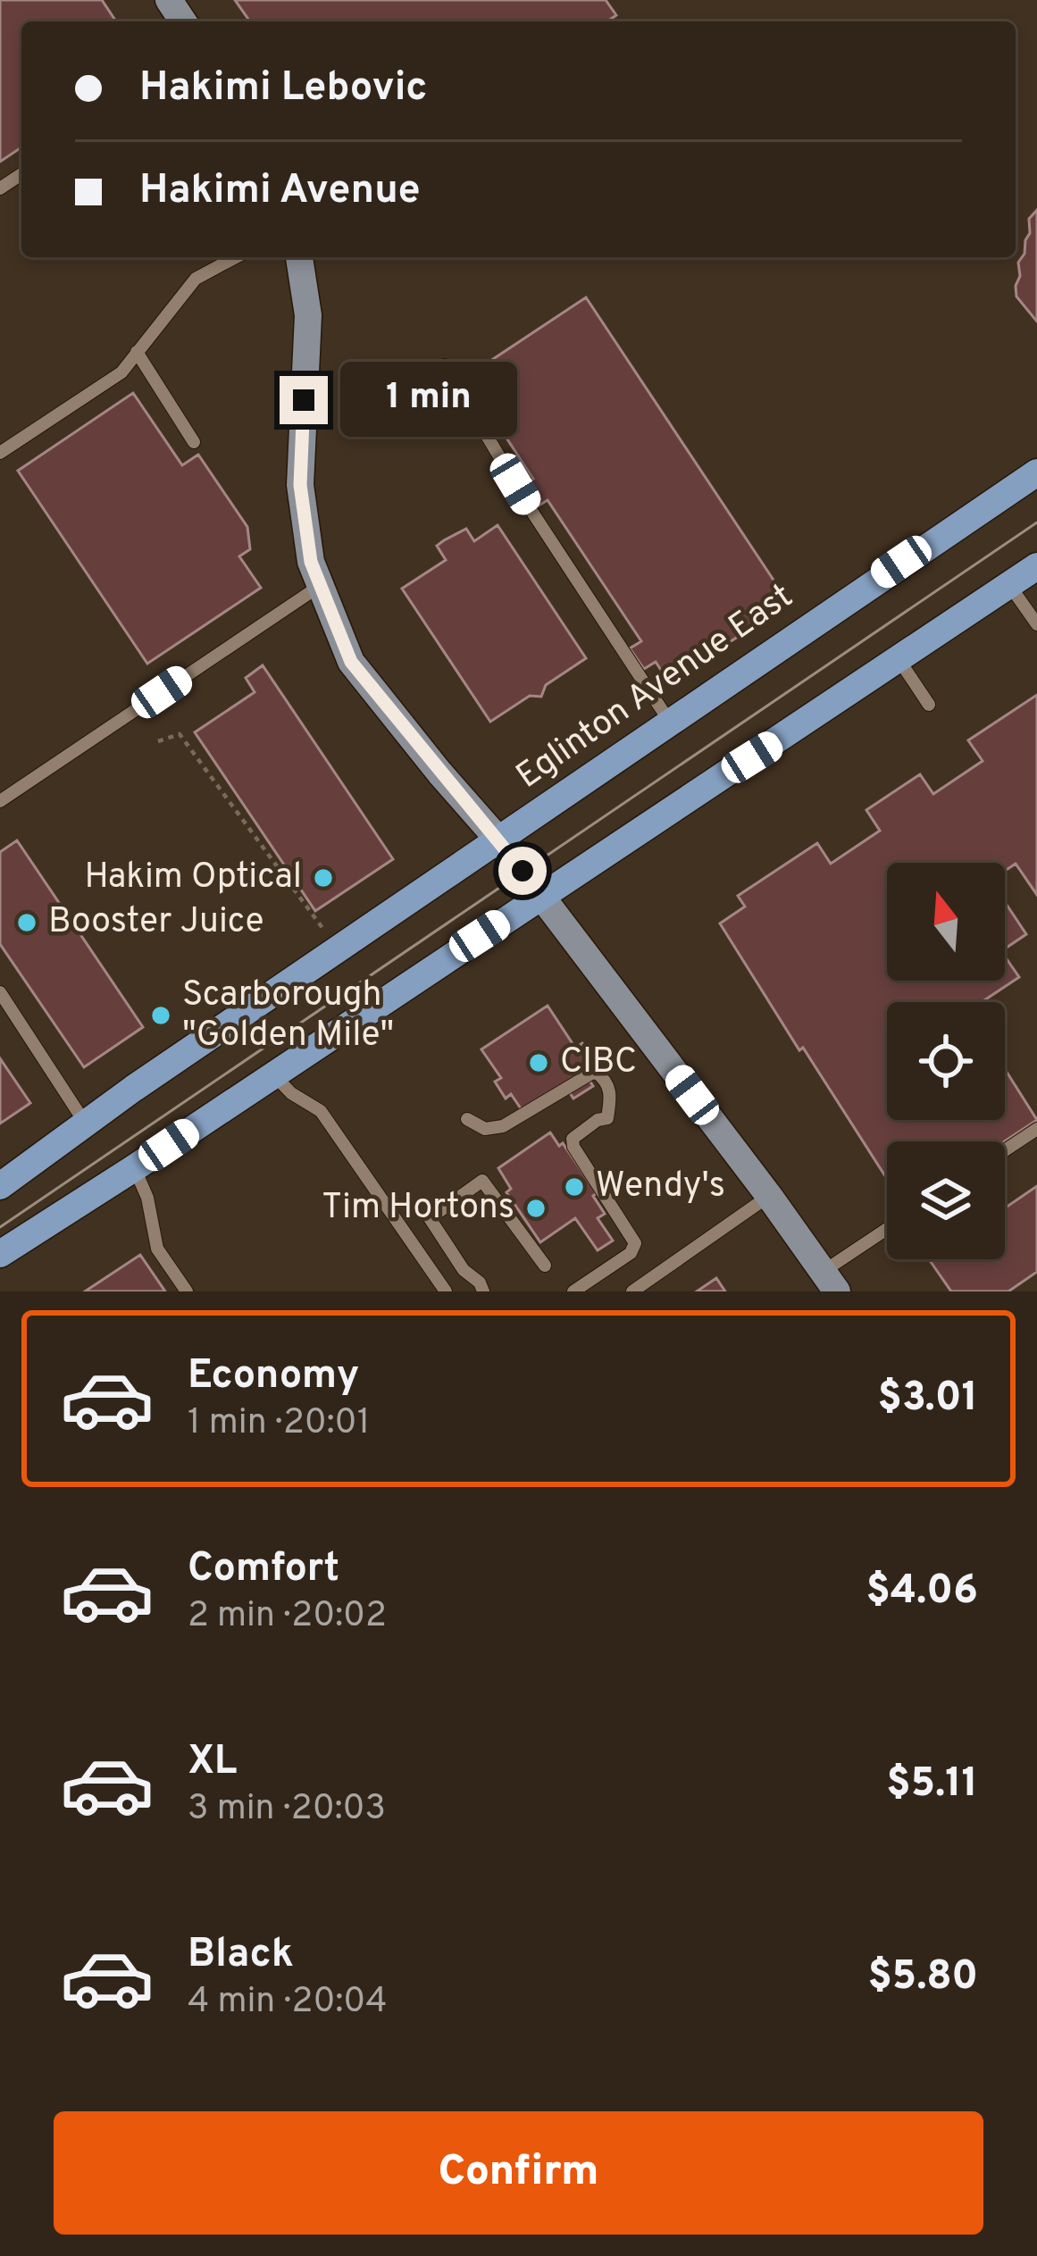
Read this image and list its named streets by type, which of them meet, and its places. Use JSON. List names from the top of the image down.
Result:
{
  "streets": {
    "main road": ["Eglinton Avenue East"]
  },
  "places": [
    "Hakim Optical",
    "Booster Juice",
    "Scarborough \"Golden Mile\"",
    "CIBC",
    "Wendy's",
    "Tim Hortons"
  ],
  "north": "top",
  "page": {
    "banner": ["Hakimi Lebovic", "Hakimi Avenue"],
    "bubble": "1 min",
    "list": [
      {
        "name": "Economy",
        "note": "1 min · 20:01",
        "value": "$3.01"
      },
      {
        "name": "Comfort",
        "note": "2 min · 20:02",
        "value": "$4.06"
      },
      {
        "name": "XL",
        "note": "3 min · 20:03",
        "value": "$5.11"
      },
      {
        "name": "Black",
        "note": "4 min · 20:04",
        "value": "$5.80"
      }
    ],
    "buttons": "Confirm"
  }
}
